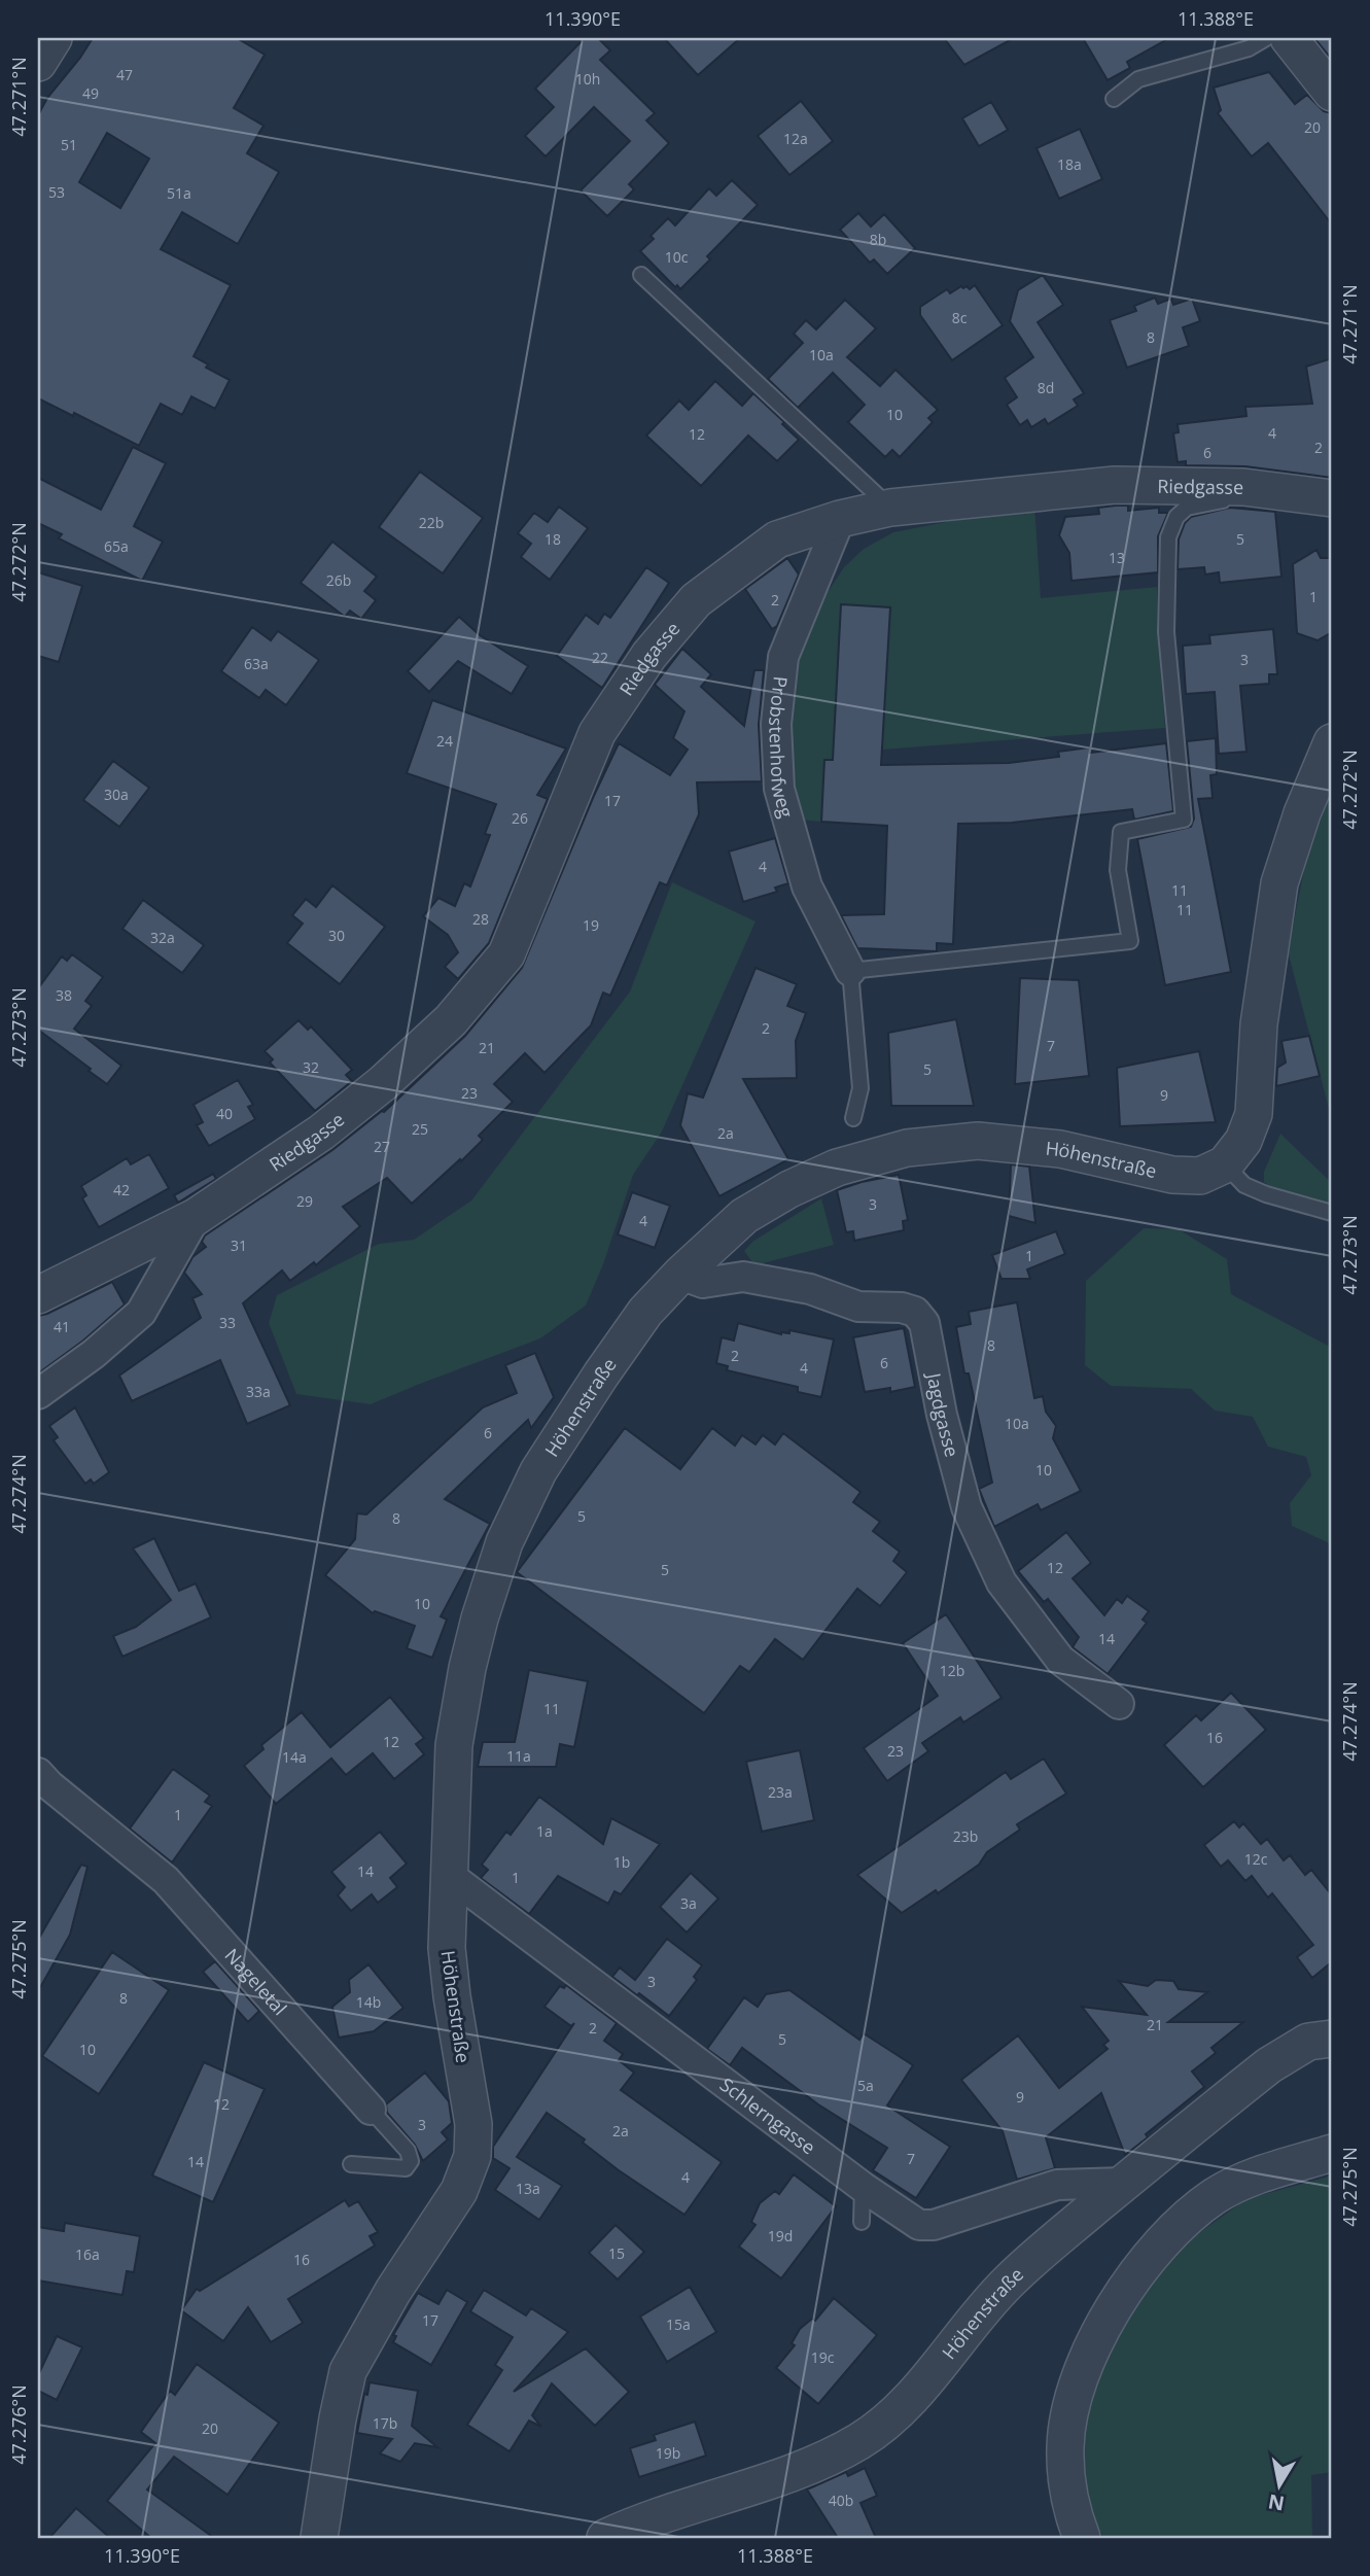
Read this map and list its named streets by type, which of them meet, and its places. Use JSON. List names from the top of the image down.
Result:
{
  "streets": {
    "street": [
      "Riedgasse",
      "Probstenhofweg",
      "Höhenstraße",
      "Jagdgasse",
      "Nageletal",
      "Schlerngasse"
    ]
  },
  "crossings": [
    ["Riedgasse", "Probstenhofweg"],
    ["Höhenstraße", "Jagdgasse"],
    ["Höhenstraße", "Schlerngasse"]
  ],
  "house_numbers": [
    "47",
    "10h",
    "49",
    "20",
    "12a",
    "51",
    "18a",
    "53",
    "51a",
    "8b",
    "10c",
    "8c",
    "8",
    "10a",
    "8d",
    "10",
    "4",
    "12",
    "2",
    "6",
    "22b",
    "18",
    "5",
    "65a",
    "13",
    "26b",
    "1",
    "2",
    "22",
    "3",
    "63a",
    "24",
    "30a",
    "17",
    "26",
    "4",
    "11",
    "11",
    "28",
    "19",
    "30",
    "32a",
    "38",
    "2",
    "7",
    "21",
    "32",
    "5",
    "23",
    "9",
    "40",
    "25",
    "2a",
    "27",
    "42",
    "29",
    "3",
    "4",
    "31",
    "1",
    "33",
    "41",
    "8",
    "2",
    "6",
    "4",
    "33a",
    "10a",
    "6",
    "10",
    "5",
    "8",
    "12",
    "5",
    "10",
    "14",
    "12b",
    "11",
    "16",
    "12",
    "23",
    "11a",
    "14a",
    "23a",
    "1",
    "1a",
    "23b",
    "12c",
    "1b",
    "14",
    "1",
    "3a",
    "3",
    "8",
    "14b",
    "21",
    "2",
    "5",
    "10",
    "5a",
    "9",
    "12",
    "3",
    "2a",
    "7",
    "14",
    "4",
    "13a",
    "19d",
    "15",
    "16a",
    "16",
    "17",
    "15a",
    "19c",
    "17b",
    "20",
    "19b",
    "40b"
  ],
  "north": "bottom",
  "coordinates": [
    "11.390°E",
    "11.388°E",
    "47.271°N",
    "47.272°N",
    "47.273°N",
    "47.274°N",
    "47.275°N",
    "47.276°N"
  ]
}
